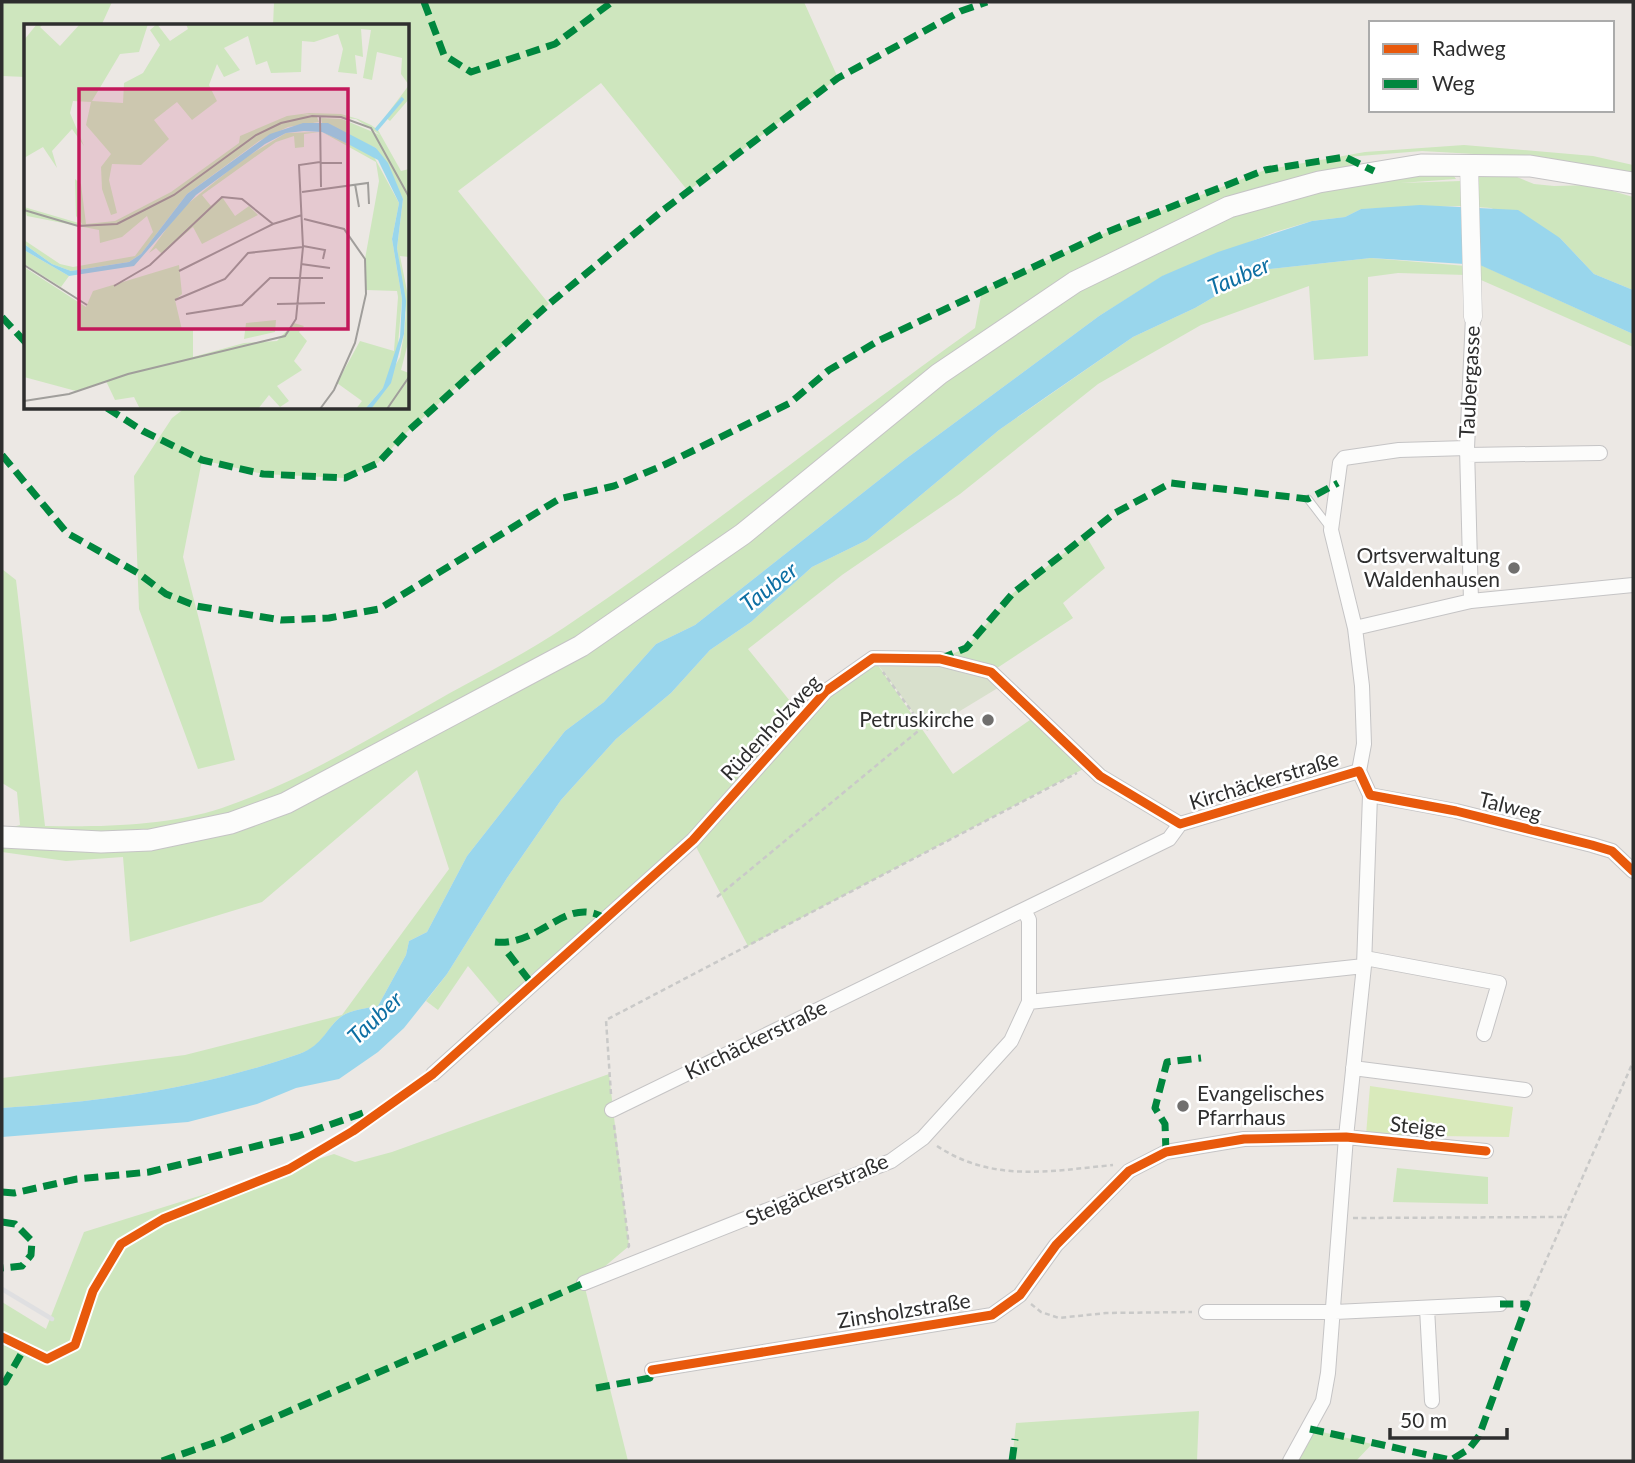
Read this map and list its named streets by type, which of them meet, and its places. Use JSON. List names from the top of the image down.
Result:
{
  "streets": {
    "street": [
      "Taubergasse",
      "Rüdenholzweg",
      "Kirchäckerstraße",
      "Talweg",
      "Steige",
      "Steigäckerstraße",
      "Zinsholzstraße"
    ]
  },
  "crossings": [
    ["Kirchäckerstraße", "Steigäckerstraße"],
    ["Steige", "Zinsholzstraße"]
  ],
  "water": ["Tauber"],
  "places": ["Ortsverwaltung Waldenhausen", "Petruskirche", "Evangelisches Pfarrhaus"],
  "legend": ["Radweg", "Weg"],
  "scale_bar": "50 m"
}
